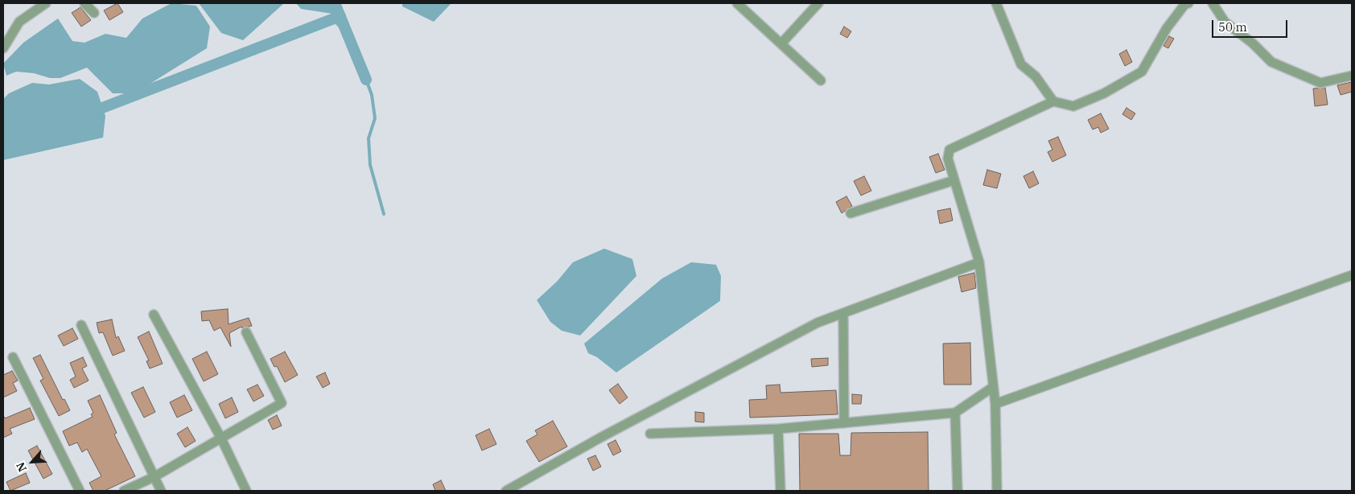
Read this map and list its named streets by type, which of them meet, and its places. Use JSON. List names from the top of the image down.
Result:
{
  "scale_bar": "50 m",
  "north": "bottom left"
}
